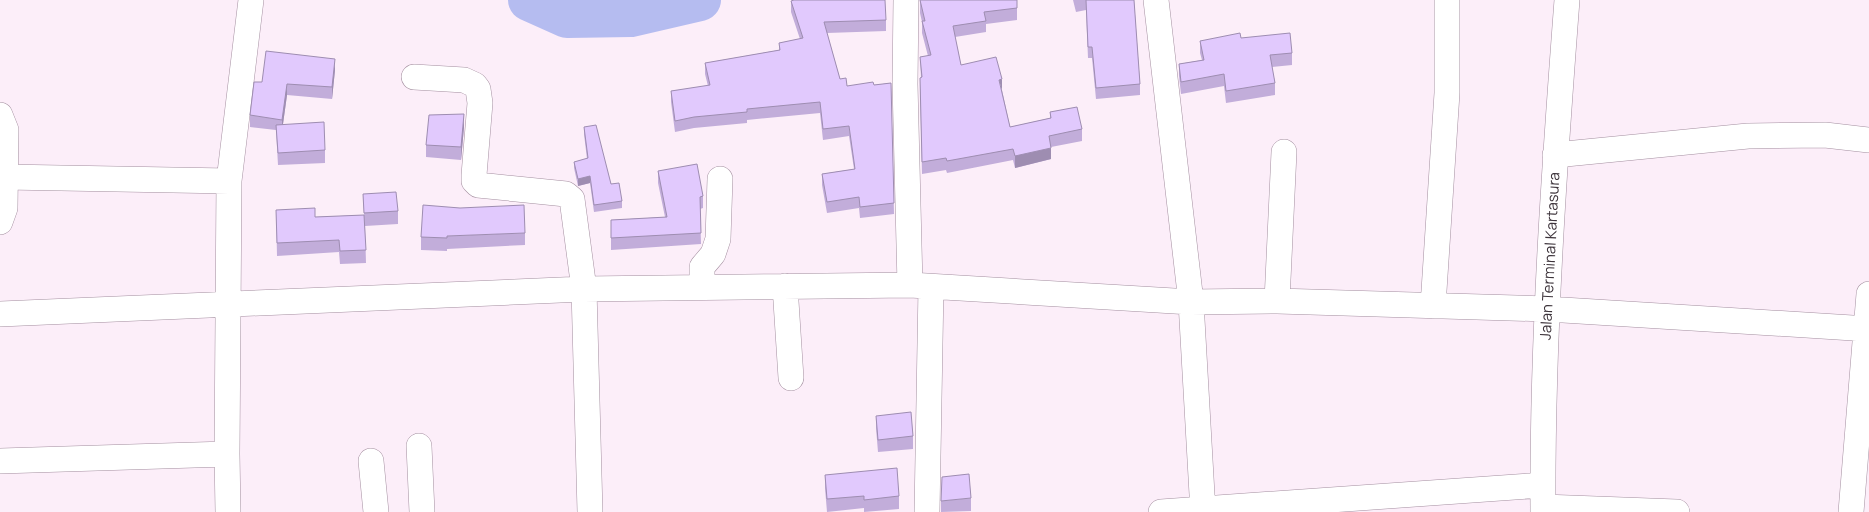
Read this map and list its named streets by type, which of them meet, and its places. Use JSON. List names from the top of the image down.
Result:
{
  "streets": {
    "street": ["Jalan Terminal Kartasura"]
  }
}
